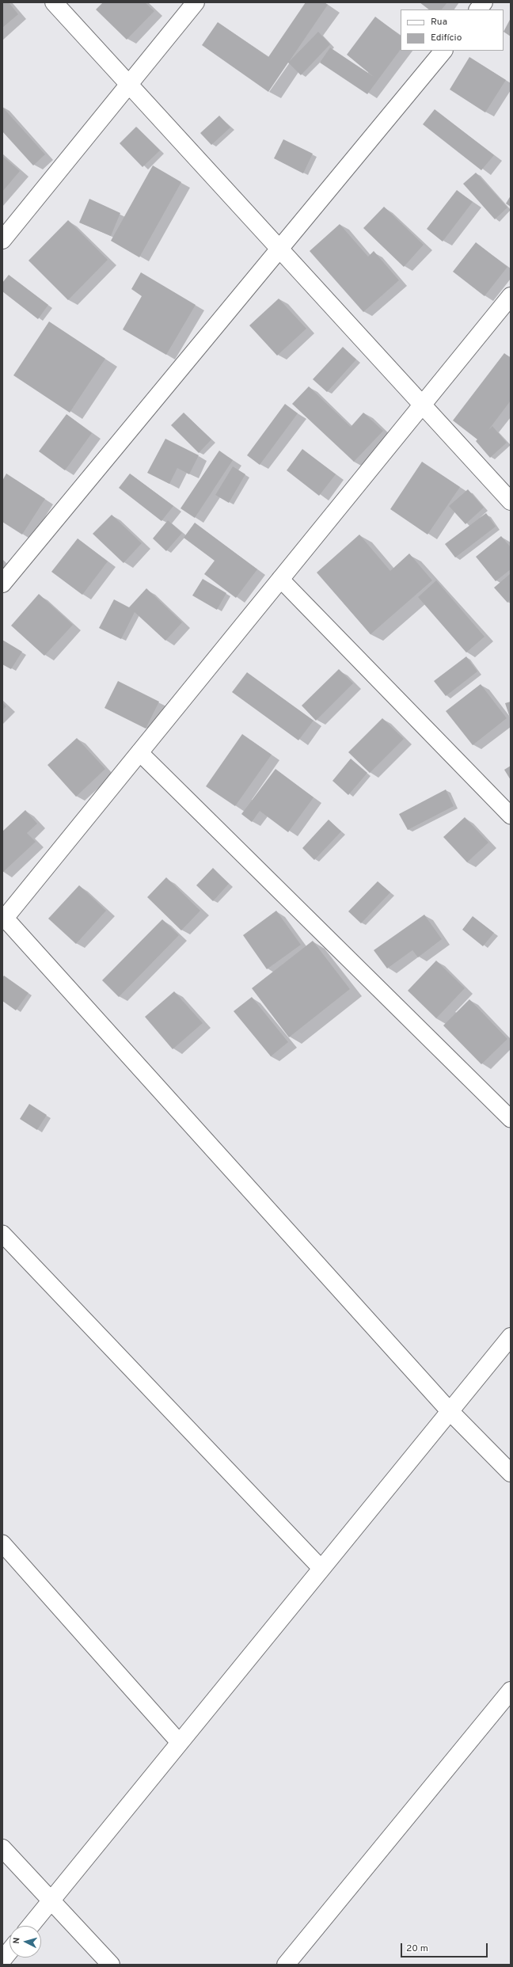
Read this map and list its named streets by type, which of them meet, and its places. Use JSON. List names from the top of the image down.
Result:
{
  "legend": ["Rua", "Edifício"],
  "scale_bar": "20 m",
  "north": "left"
}
